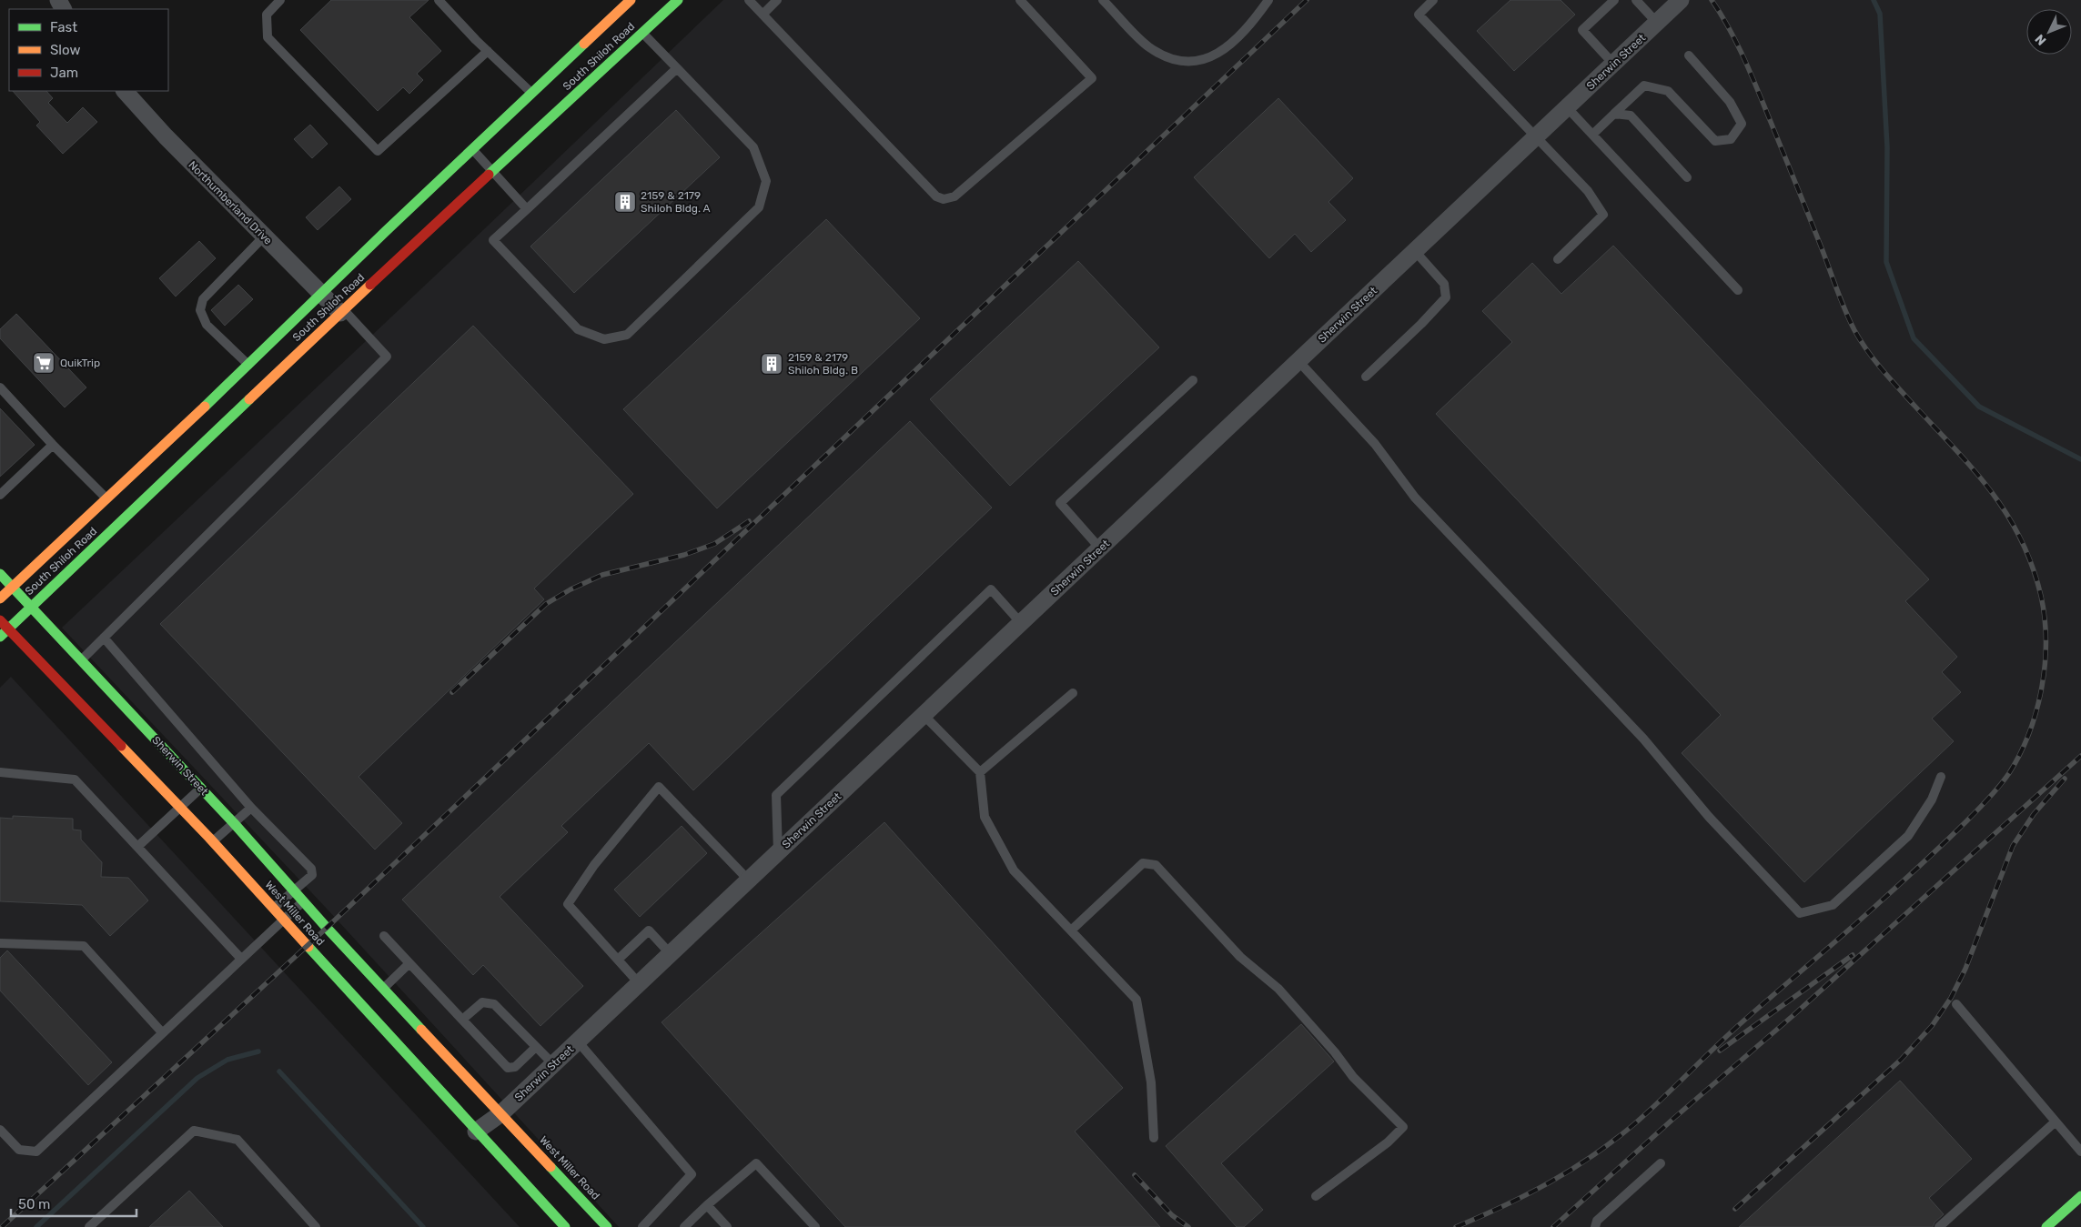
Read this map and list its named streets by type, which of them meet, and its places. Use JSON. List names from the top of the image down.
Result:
{
  "streets": {
    "main road": ["South Shiloh Road", "Sherwin Street", "West Miller Road"],
    "street": ["Northumberland Drive"]
  },
  "crossings": [
    ["South Shiloh Road", "Sherwin Street"],
    ["South Shiloh Road", "Northumberland Drive"],
    ["South Shiloh Road", "West Miller Road"],
    ["Sherwin Street", "West Miller Road"]
  ],
  "places": {
    "building": ["2159 & 2179 Shiloh Bldg. A", "2159 & 2179 Shiloh Bldg. B"],
    "supermarket": ["QuikTrip"]
  },
  "legend": ["Fast", "Slow", "Jam"],
  "scale_bar": "50 m",
  "north": "bottom left"
}
